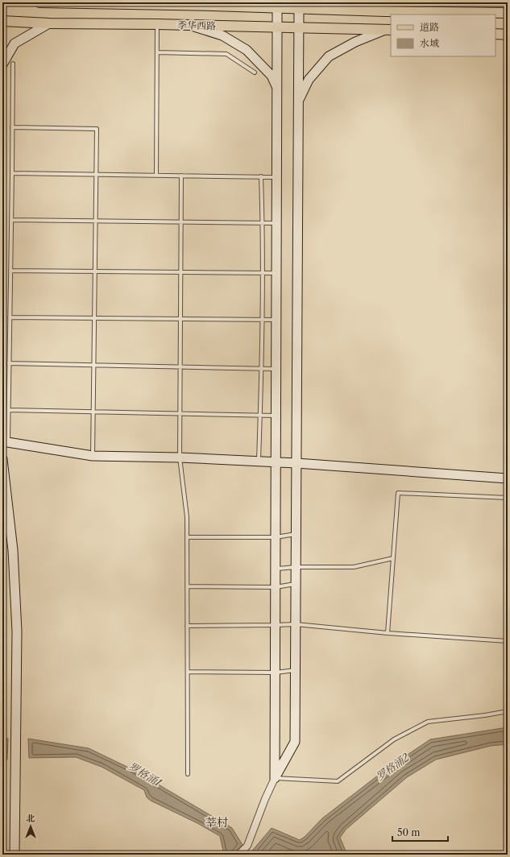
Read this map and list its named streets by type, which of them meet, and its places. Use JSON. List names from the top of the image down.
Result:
{
  "streets": {
    "main road": ["季华西路"]
  },
  "districts": ["莘村"],
  "water": ["罗格涌2", "罗格涌1"],
  "legend": ["道路", "水域"],
  "scale_bar": "50 m",
  "north": "top"
}
